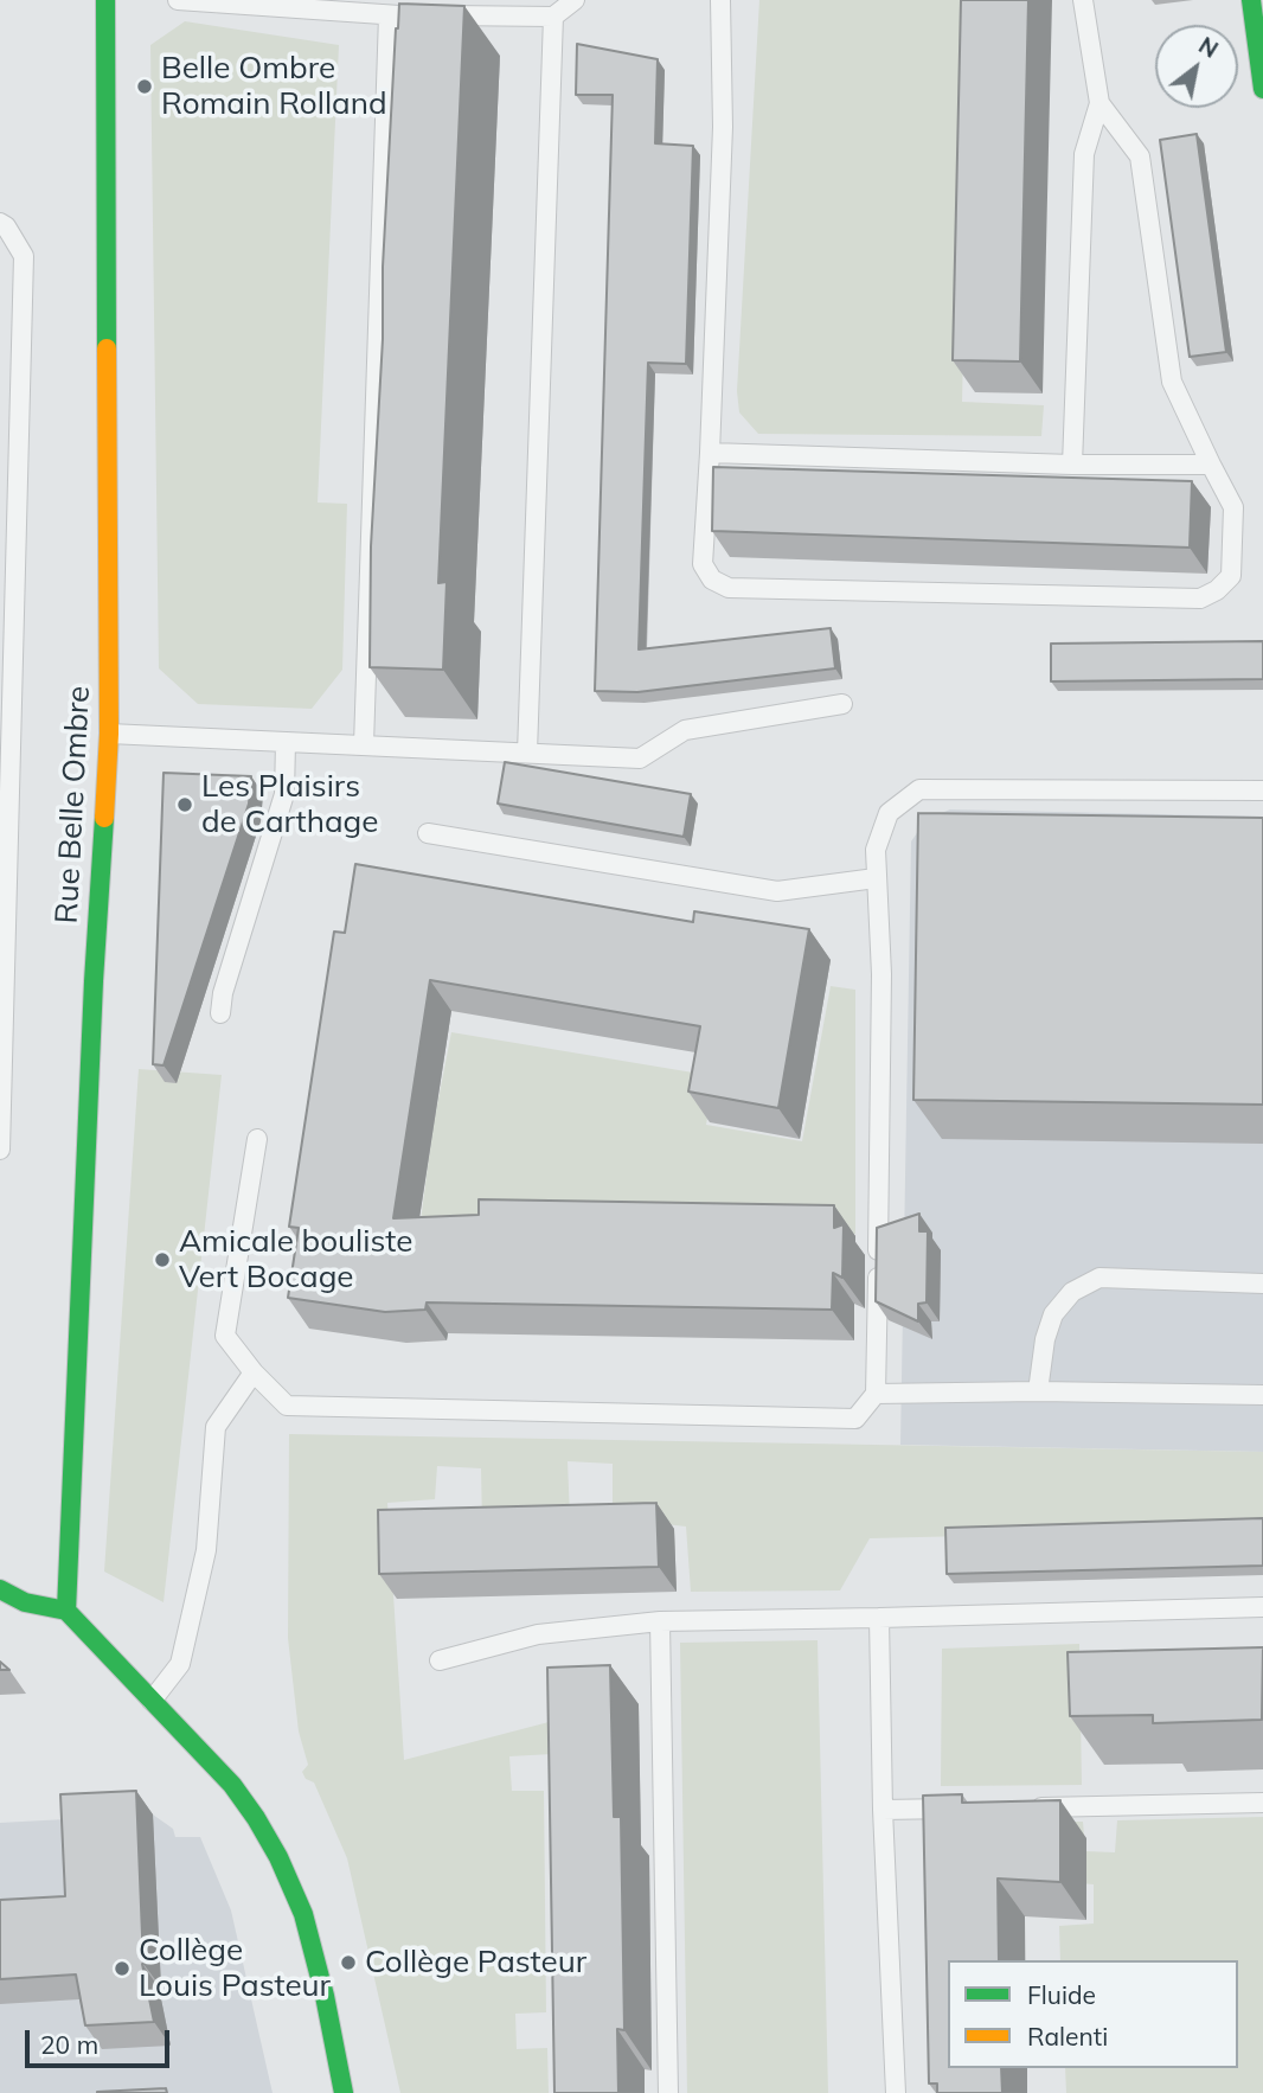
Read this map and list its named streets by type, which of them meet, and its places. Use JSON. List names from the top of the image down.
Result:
{
  "streets": {
    "street": ["Rue Belle Ombre"]
  },
  "places": [
    "Belle Ombre Romain Rolland",
    "Les Plaisirs de Carthage",
    "Amicale bouliste Vert Bocage",
    "Collège Pasteur",
    "Collège Louis Pasteur"
  ],
  "legend": ["Fluide", "Ralenti"],
  "scale_bar": "20 m",
  "north": "top right"
}
